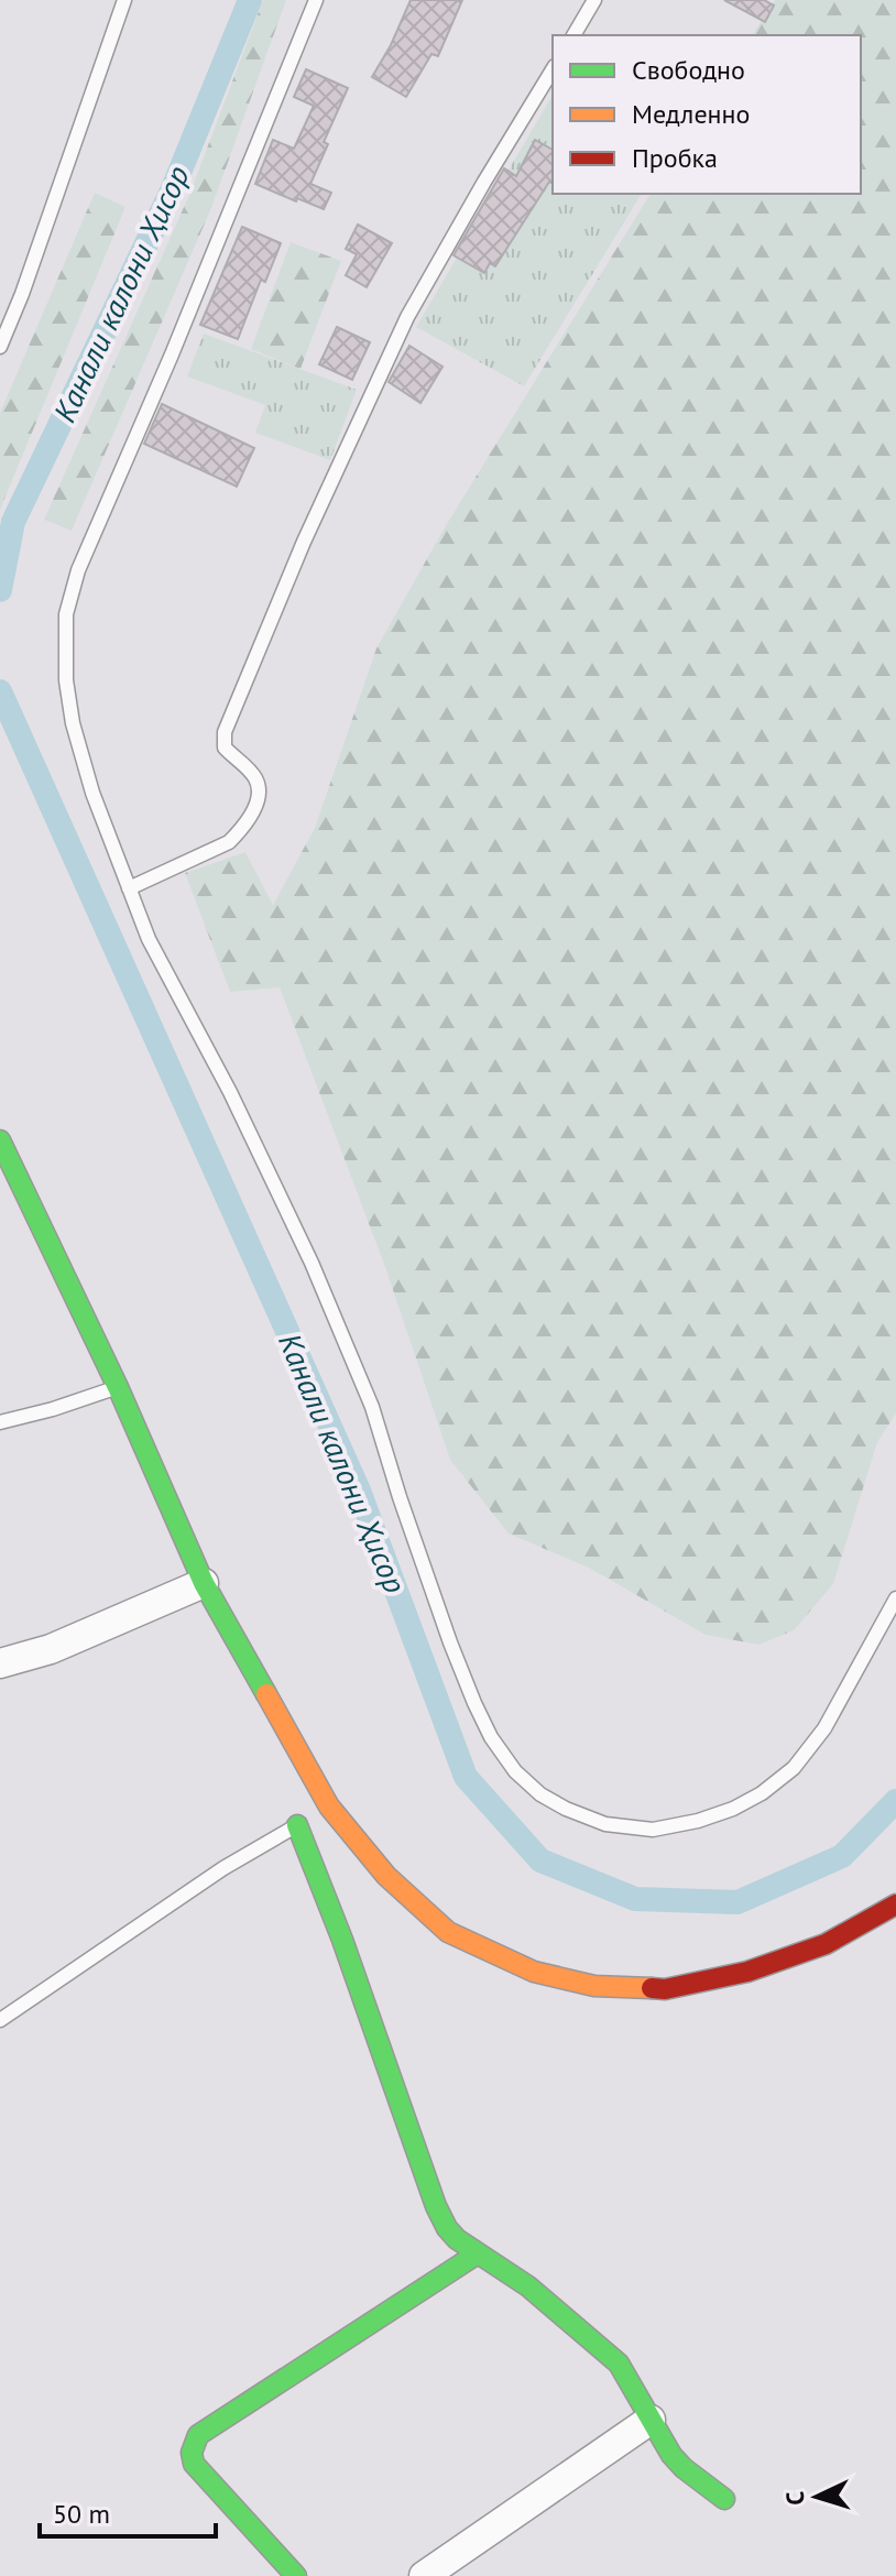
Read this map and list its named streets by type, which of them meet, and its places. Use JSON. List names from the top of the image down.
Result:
{
  "water": ["Канали калони Ҳисор"],
  "legend": ["Свободно", "Медленно", "Пробка"],
  "scale_bar": "50 m",
  "north": "left"
}
